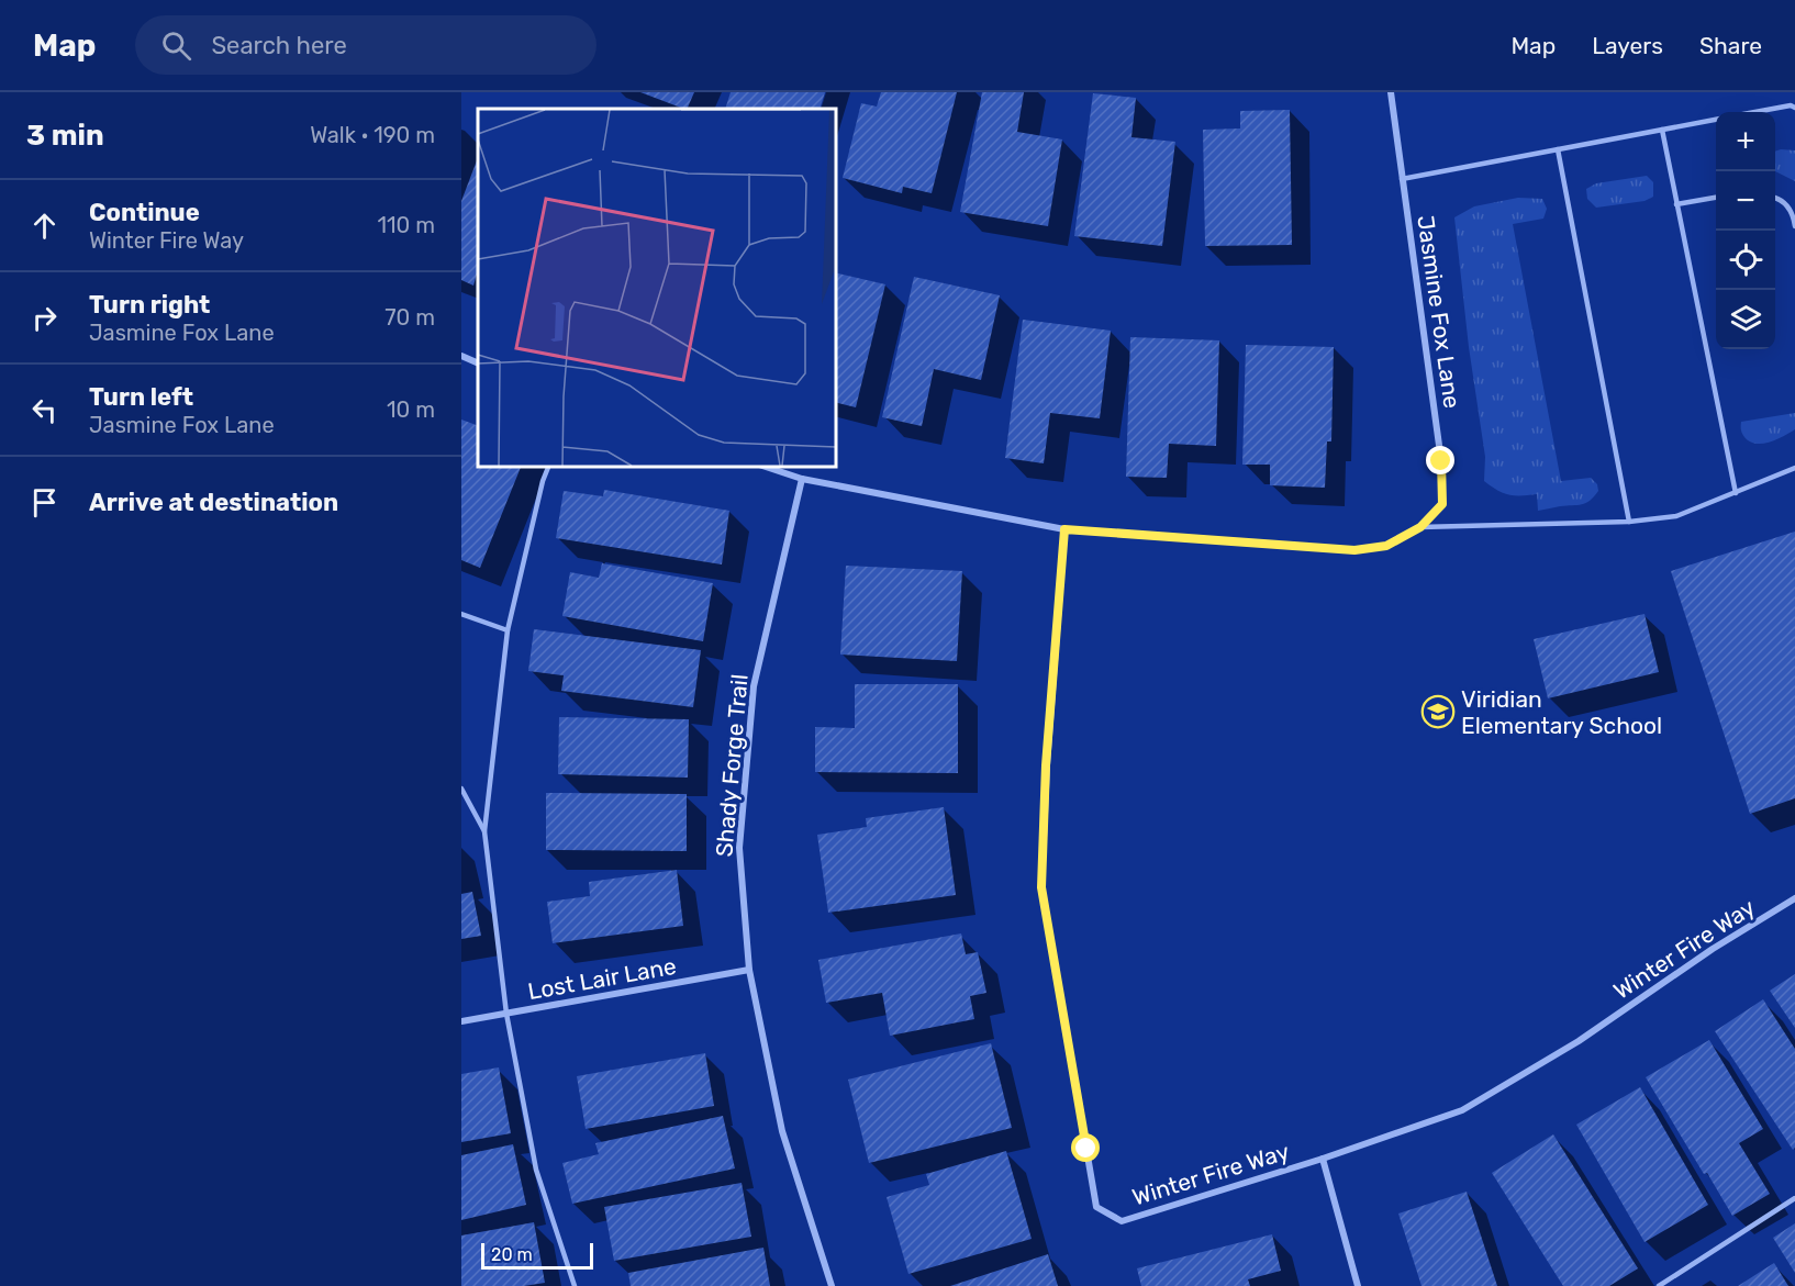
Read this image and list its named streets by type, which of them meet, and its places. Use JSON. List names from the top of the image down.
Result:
{
  "streets": {
    "street": [
      "Jasmine Fox Lane",
      "Shady Forge Trail",
      "Winter Fire Way",
      "Lost Lair Lane"
    ]
  },
  "crossings": [
    ["Jasmine Fox Lane", "Shady Forge Trail"],
    ["Jasmine Fox Lane", "Winter Fire Way"],
    ["Shady Forge Trail", "Lost Lair Lane"]
  ],
  "places": {
    "school or university": ["Viridian Elementary School"]
  },
  "scale_bar": "20 m",
  "page": {
    "header": "Map",
    "search": "Search here",
    "nav": ["Map", "Layers", "Share"],
    "heading": ["3 min", "Walk · 190 m"],
    "map_buttons": ["+", "−"],
    "list": [
      ["Continue", "Winter Fire Way", "110 m"],
      ["Turn right", "Jasmine Fox Lane", "70 m"],
      ["Turn left", "Jasmine Fox Lane", "10 m"],
      "Arrive at destination"
    ],
    "scale": "20 m"
  }
}
